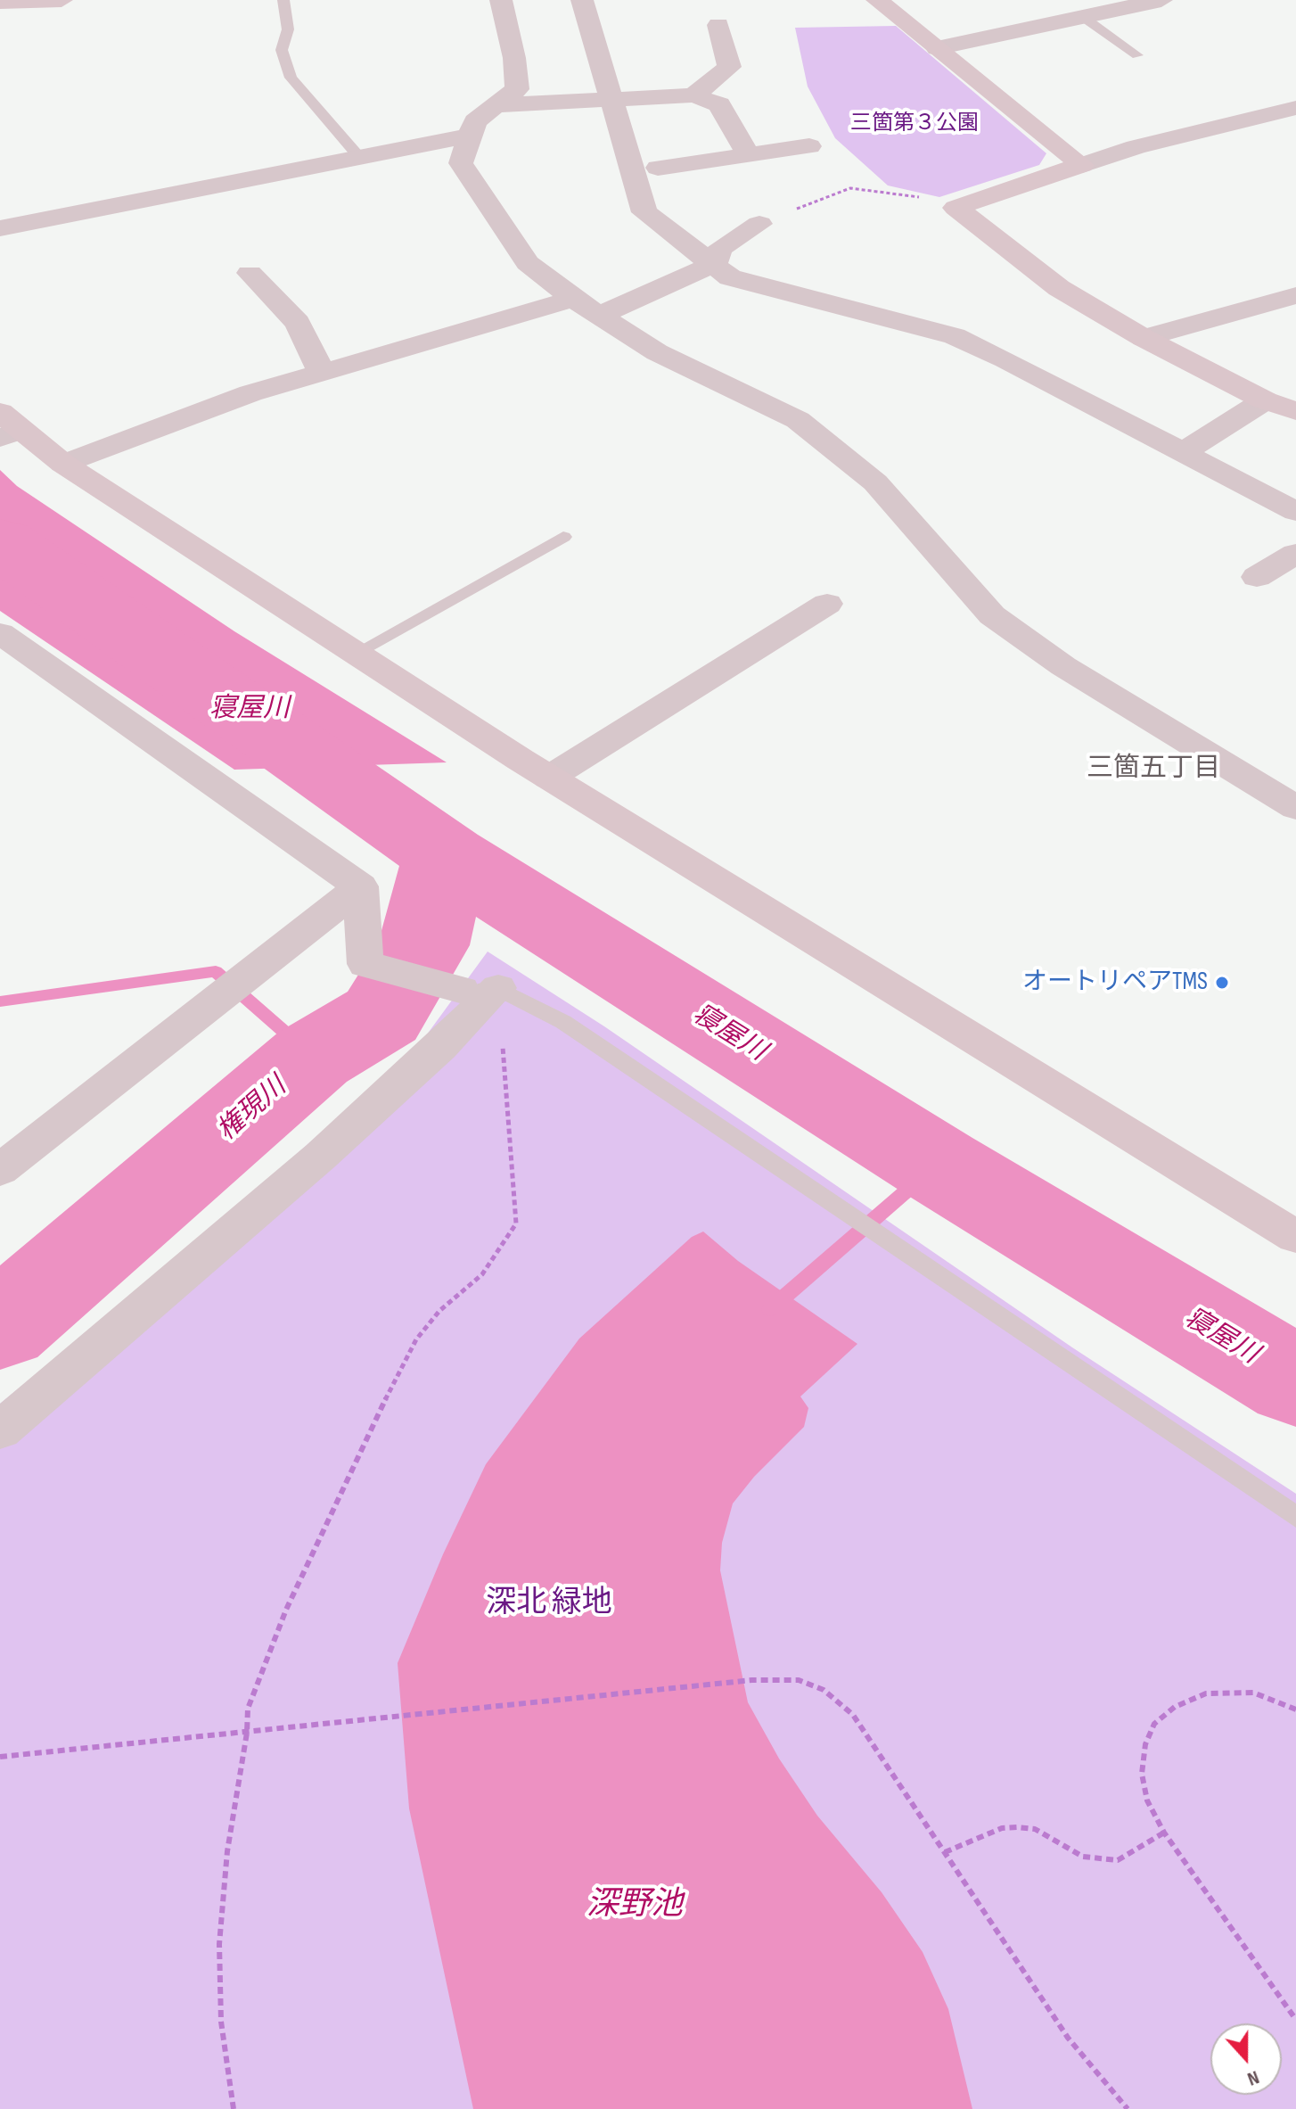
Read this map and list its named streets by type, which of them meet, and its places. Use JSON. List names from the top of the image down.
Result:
{
  "districts": ["三箇五丁目"],
  "water": ["寝屋川", "権現川", "深野池"],
  "parks": ["三箇第３公園", "深北 緑地"],
  "places": ["オートリペアTMS"],
  "north": "bottom"
}
